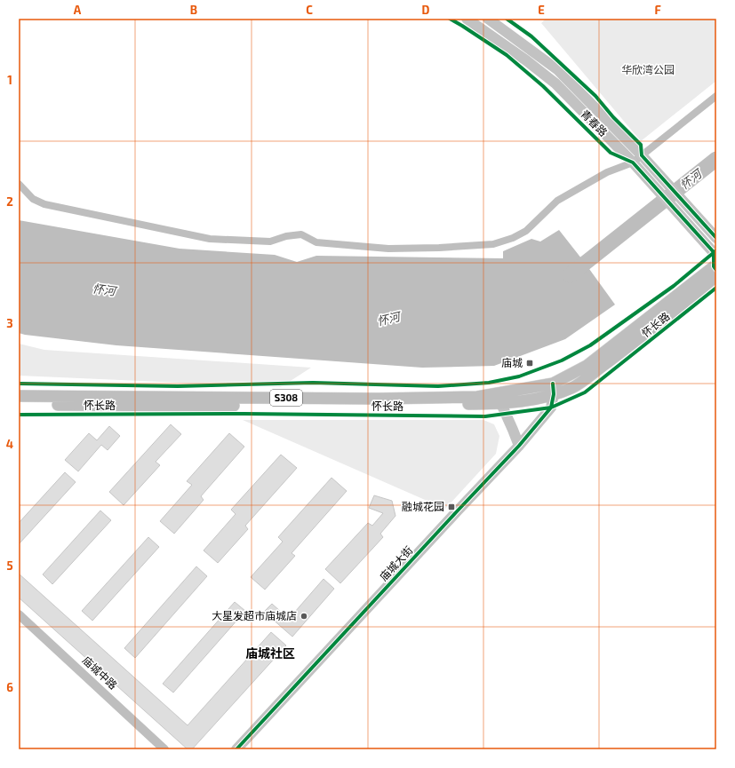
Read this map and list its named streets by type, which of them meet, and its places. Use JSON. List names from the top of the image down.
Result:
{
  "streets": {
    "main road": [
      "青春路",
      "怀长路",
      "S308",
      "庙城大街"
    ],
    "street": ["庙城中路"]
  },
  "crossings": [
    ["怀长路", "庙城大街"]
  ],
  "districts": ["庙城社区"],
  "water": ["怀河"],
  "parks": ["华欣湾公园"],
  "places": {
    "transit": ["庙城", "融城花园"],
    "other": ["大星发超市庙城店"]
  },
  "grid": {
    "columns": [
      "A",
      "B",
      "C",
      "D",
      "E",
      "F"
    ],
    "rows": [
      "1",
      "2",
      "3",
      "4",
      "5",
      "6"
    ]
  }
}
